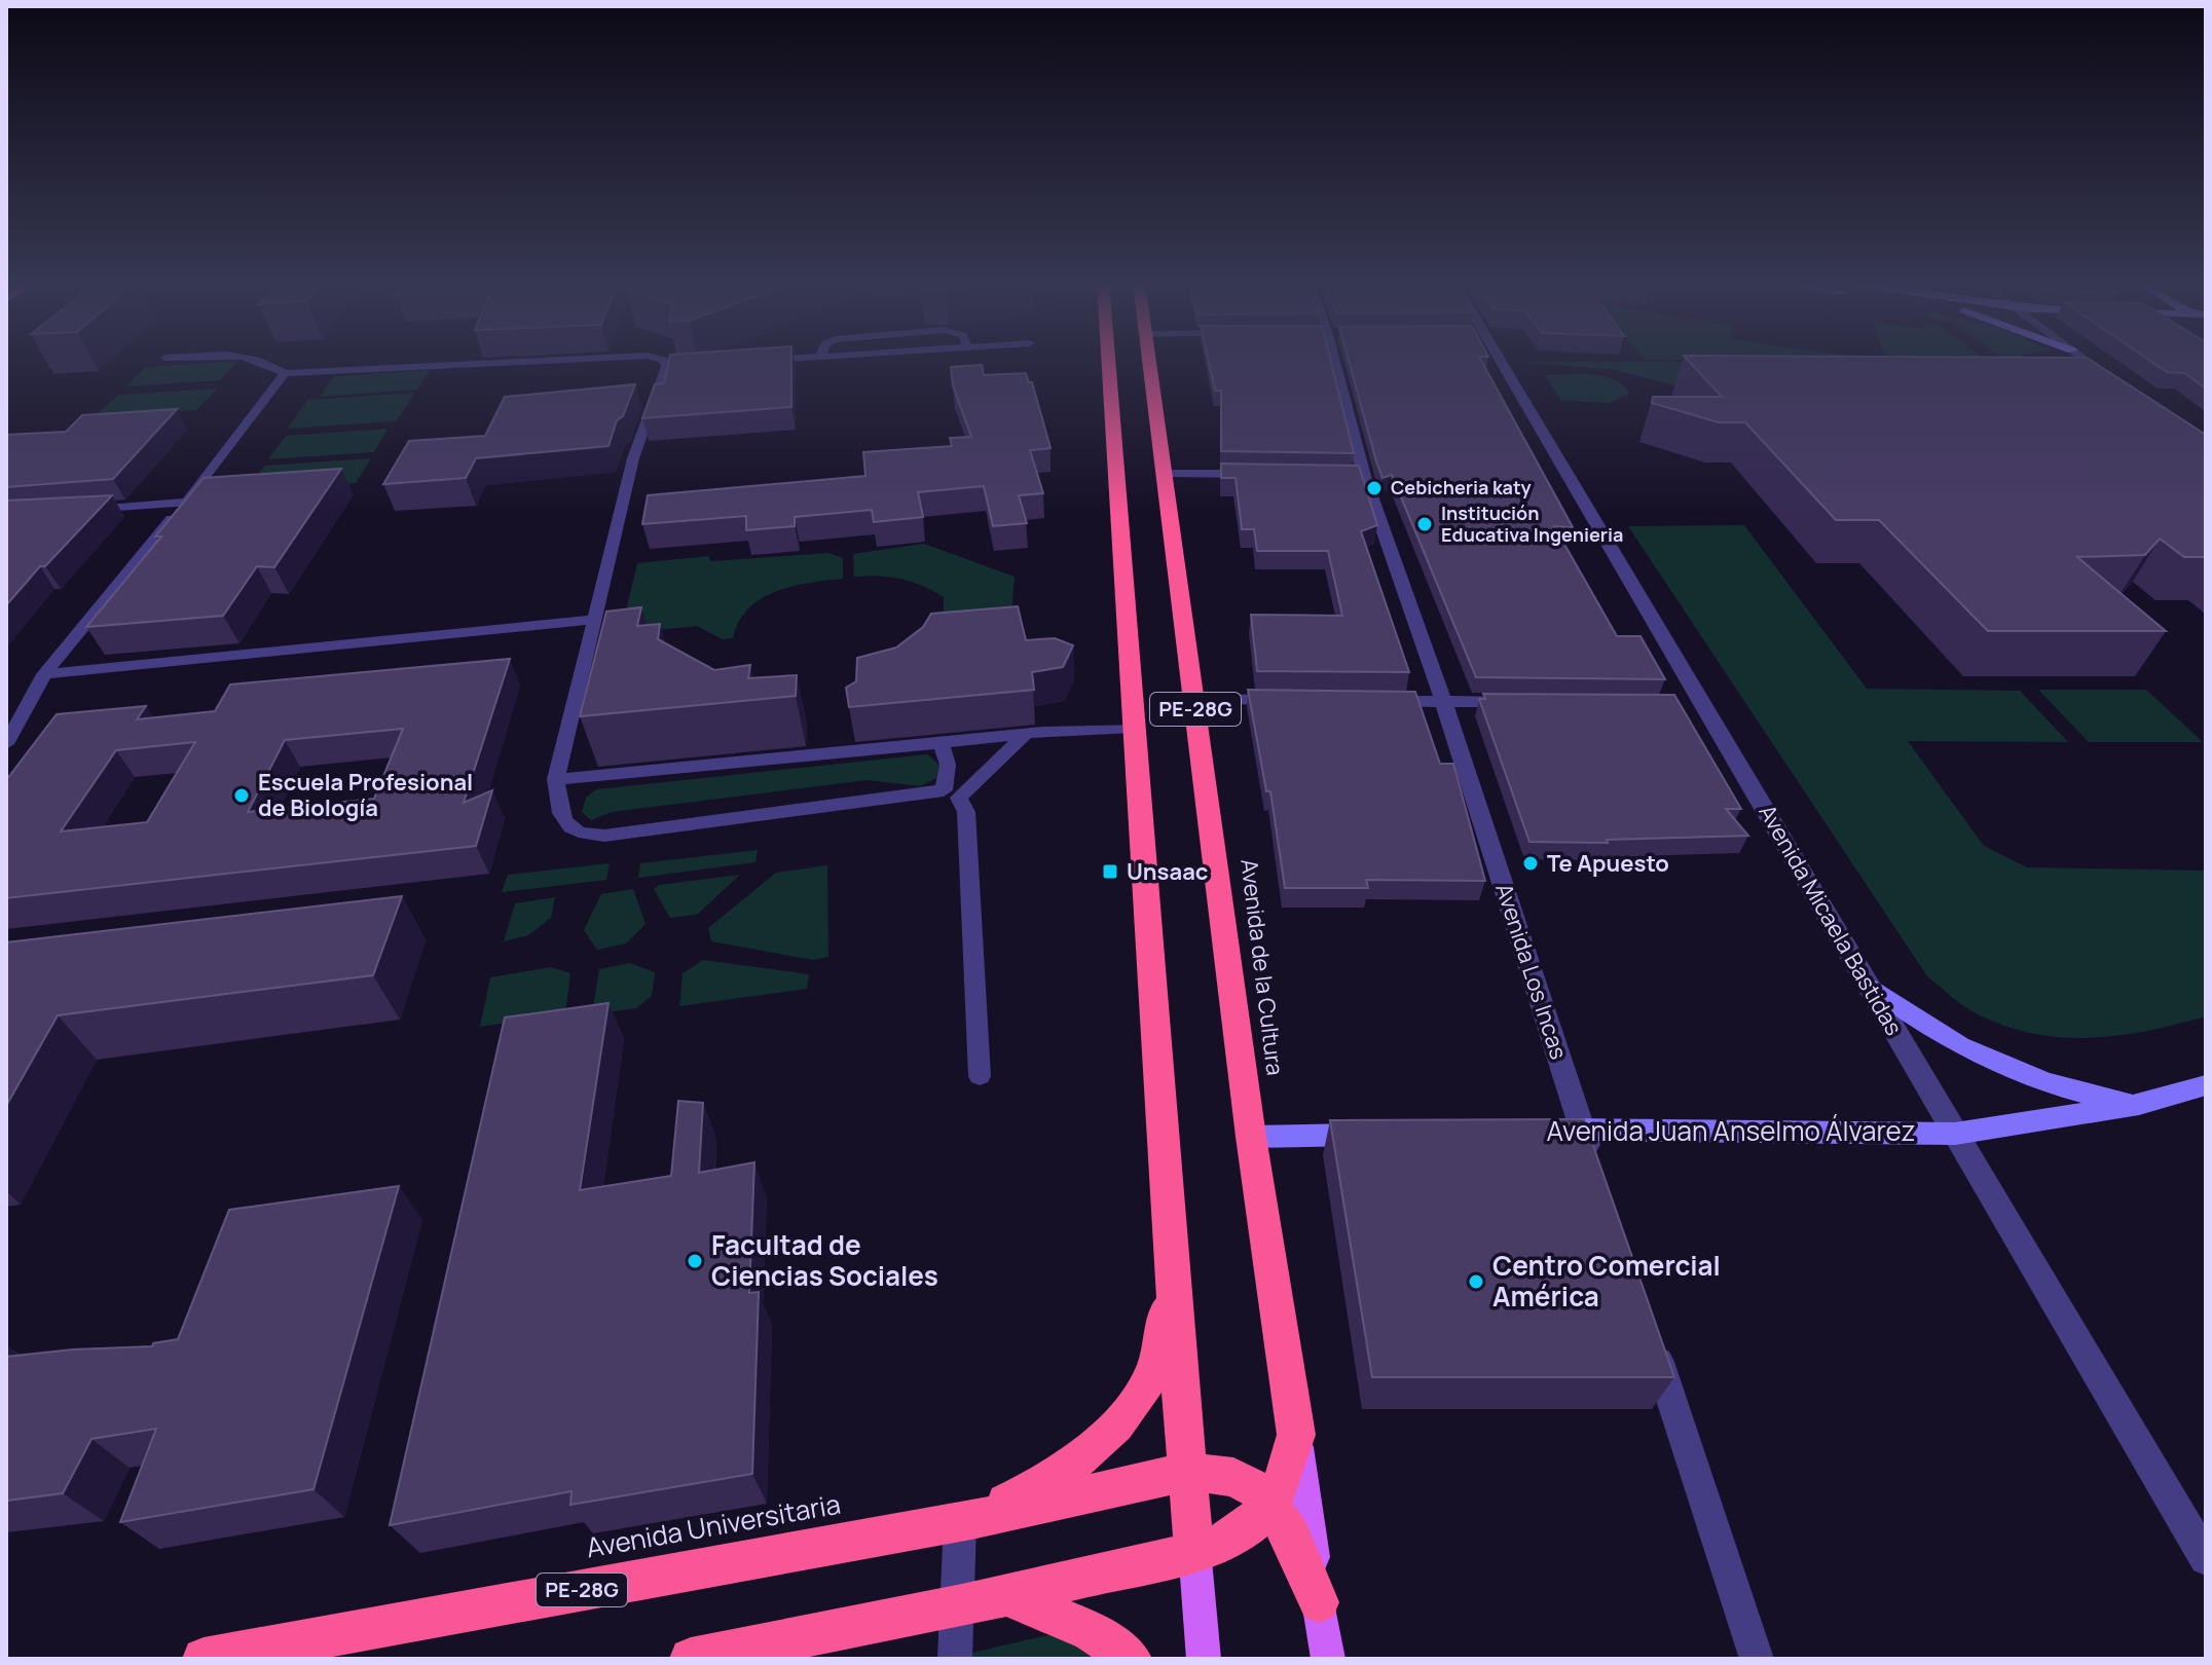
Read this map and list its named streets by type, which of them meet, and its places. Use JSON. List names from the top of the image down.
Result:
{
  "streets": {
    "highway": ["PE-28G", "Avenida de la Cultura", "Avenida Universitaria"],
    "street": ["Avenida Micaela Bastidas", "Avenida Los Incas", "Avenida Juan Anselmo Álvarez"]
  },
  "crossings": [
    ["PE-28G", "Avenida de la Cultura"],
    ["PE-28G", "Avenida Universitaria"],
    ["Avenida Micaela Bastidas", "Avenida Juan Anselmo Álvarez"],
    ["Avenida Los Incas", "Avenida Juan Anselmo Álvarez"]
  ],
  "places": {
    "other": [
      "Cebicheria katy",
      "Institución Educativa Ingenieria",
      "Escuela Profesional de Biología",
      "Te Apuesto",
      "Facultad de Ciencias Sociales",
      "Centro Comercial América"
    ],
    "transit": ["Unsaac"]
  }
}
